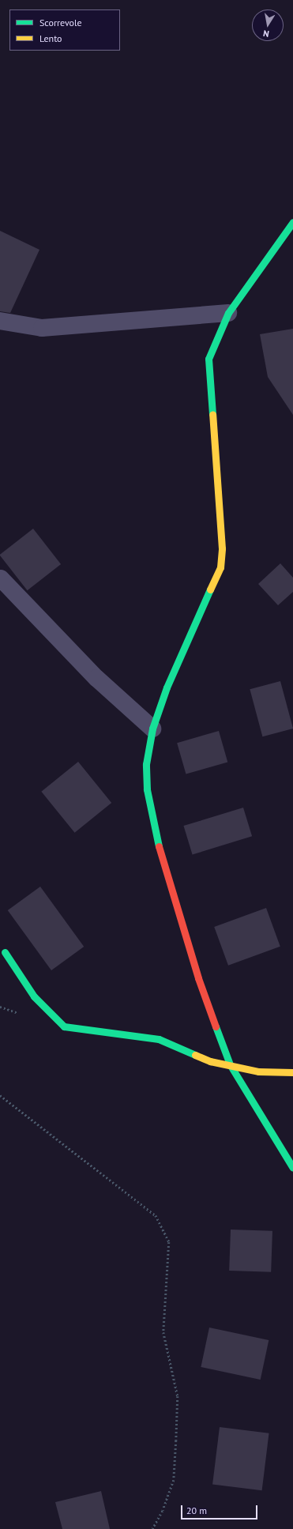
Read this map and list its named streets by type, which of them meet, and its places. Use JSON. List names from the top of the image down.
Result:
{
  "legend": ["Scorrevole", "Lento"],
  "scale_bar": "20 m",
  "north": "bottom"
}
